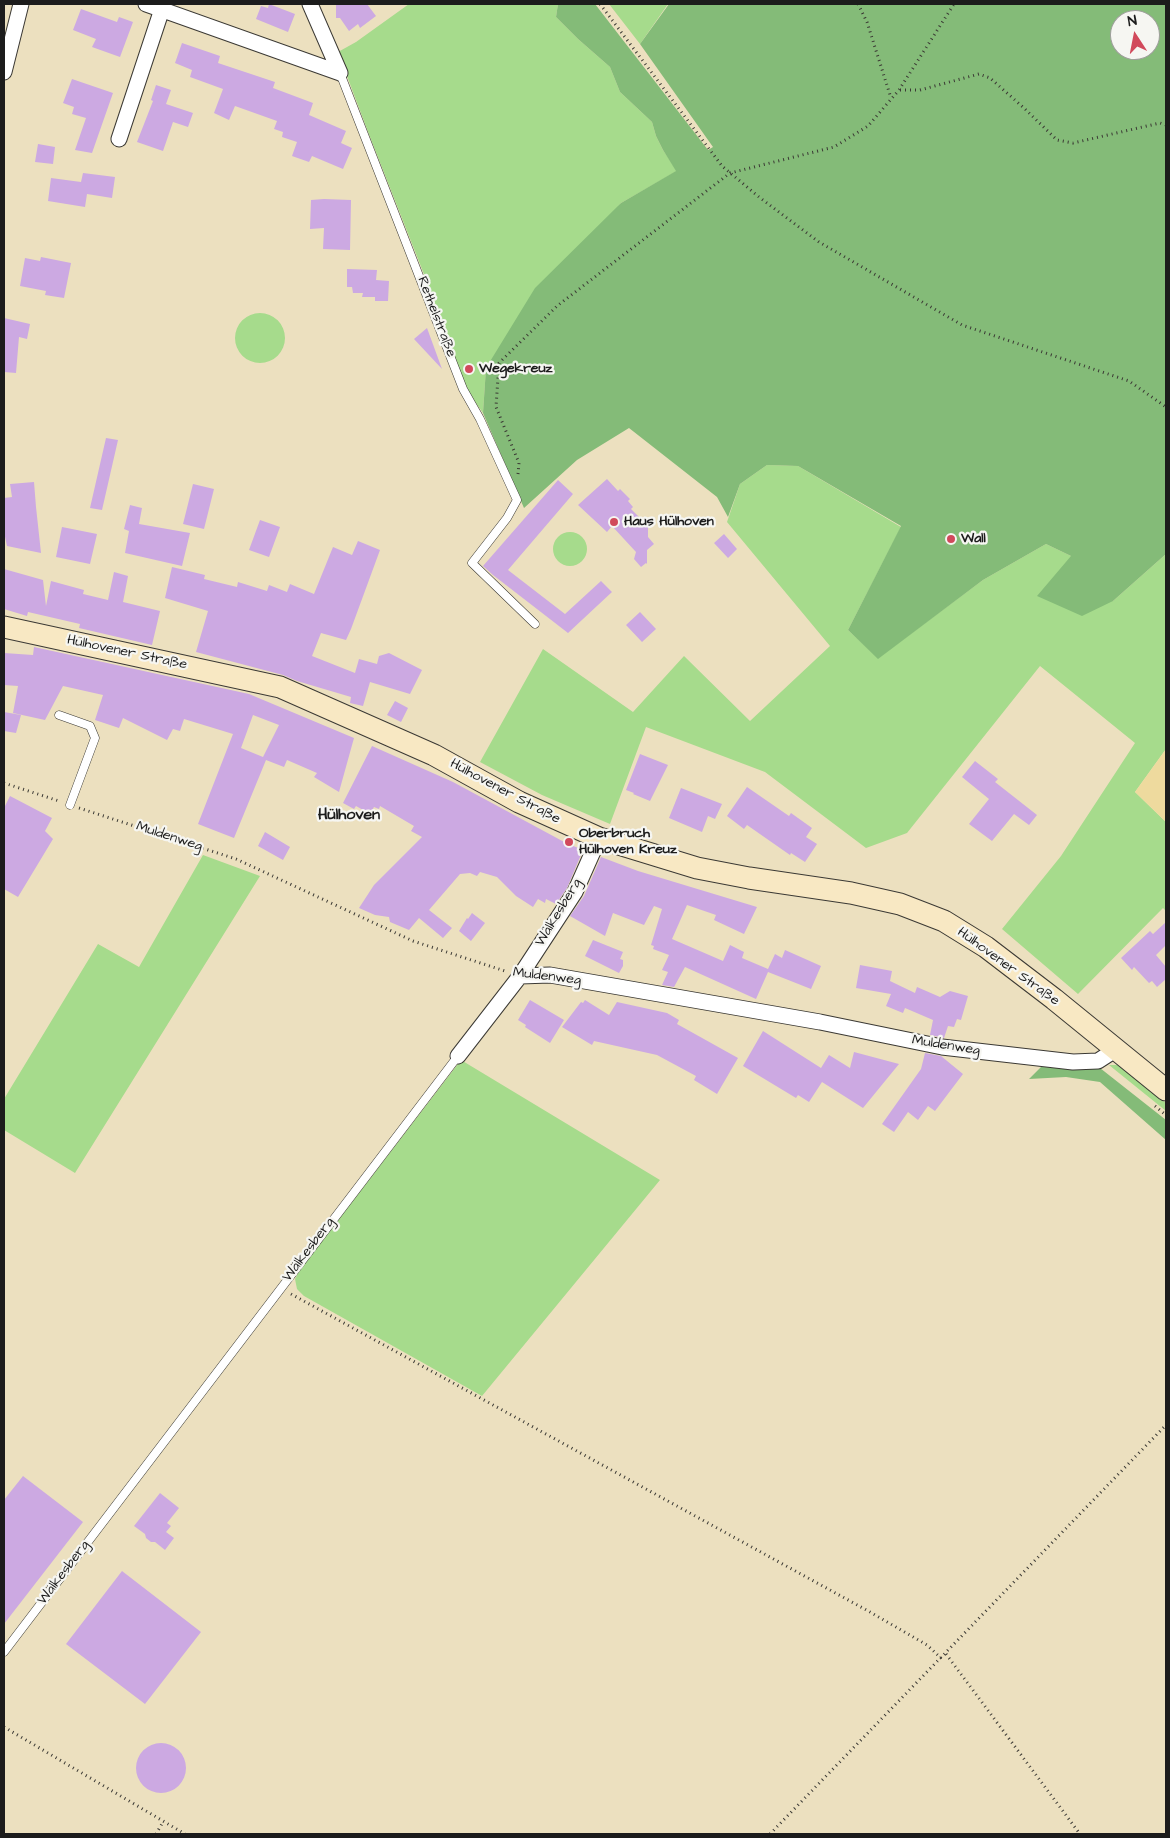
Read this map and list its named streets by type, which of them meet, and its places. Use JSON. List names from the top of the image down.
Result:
{
  "streets": {
    "main road": ["Hülhovener Straße"],
    "street": ["Rethelstraße", "Muldenweg", "Wälkesberg"]
  },
  "crossings": [
    ["Hülhovener Straße", "Muldenweg"],
    ["Hülhovener Straße", "Wälkesberg"],
    ["Muldenweg", "Wälkesberg"]
  ],
  "districts": ["Hülhoven"],
  "places": [
    "Wegekreuz",
    "Haus Hülhoven",
    "Wall",
    "Oberbruch Hülhoven Kreuz"
  ],
  "north": "top"
}
